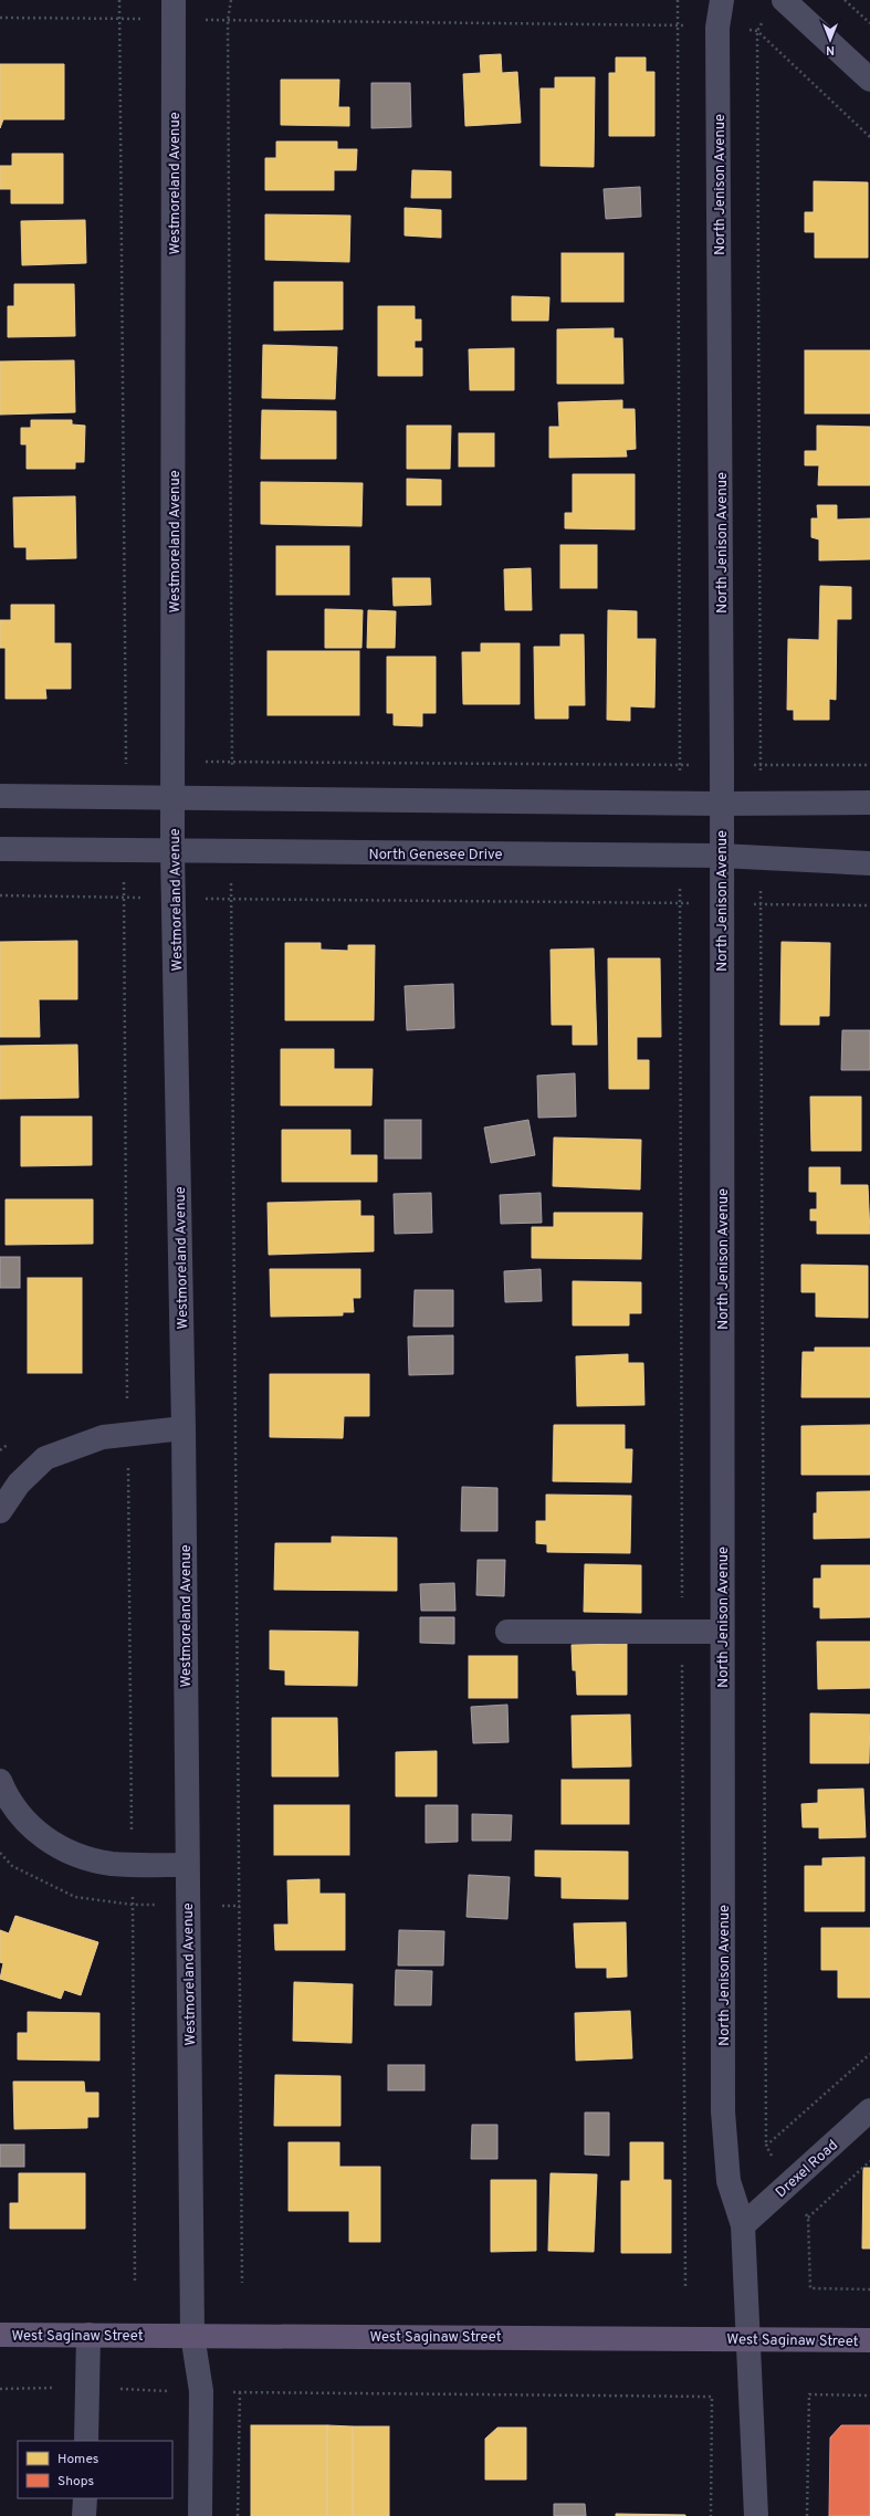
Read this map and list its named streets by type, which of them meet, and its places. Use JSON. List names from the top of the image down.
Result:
{
  "streets": {
    "main road": ["West Saginaw Street"],
    "street": [
      "Westmoreland Avenue",
      "North Jenison Avenue",
      "North Genesee Drive",
      "Drexel Road"
    ]
  },
  "crossings": [
    ["Westmoreland Avenue", "North Genesee Drive"],
    ["Westmoreland Avenue", "West Saginaw Street"],
    ["North Jenison Avenue", "North Genesee Drive"],
    ["North Jenison Avenue", "Drexel Road"],
    ["North Jenison Avenue", "West Saginaw Street"]
  ],
  "legend": ["Homes", "Shops"],
  "north": "bottom"
}
